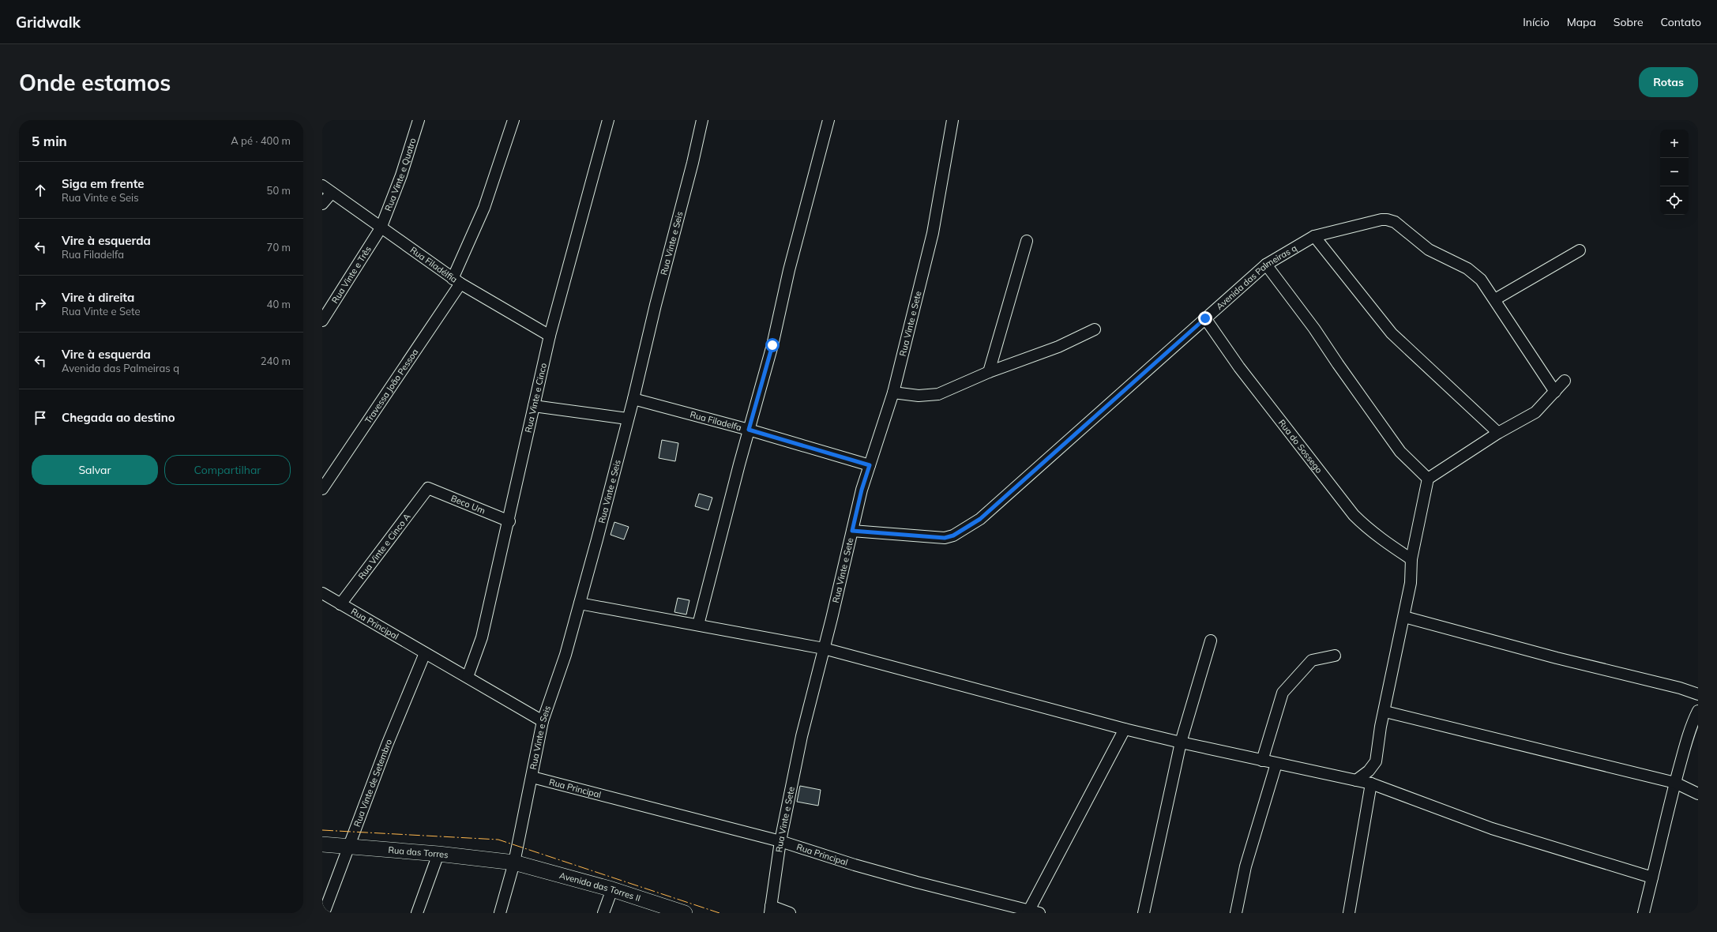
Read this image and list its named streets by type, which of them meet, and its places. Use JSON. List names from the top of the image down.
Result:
{
  "streets": {
    "street": [
      "Rua Vinte e Quatro",
      "Rua Vinte e Seis",
      "Rua Filadélfia",
      "Rua Vinte e Três",
      "Avenida das Palmeiras q",
      "Rua Vinte e Sete",
      "Travessa João Pessoa",
      "Rua Vinte e Cinco",
      "Rua Filadelfa",
      "Rua do Sossego",
      "Beco Um",
      "Rua Vinte e Cinco A",
      "Rua Principal",
      "Rua Vinte de Setembro",
      "Rua das Torres",
      "Avenida das Torres II"
    ]
  },
  "crossings": [
    ["Rua Vinte e Quatro", "Rua Filadélfia"],
    ["Rua Vinte e Quatro", "Rua Vinte e Três"],
    ["Rua Vinte e Seis", "Rua Filadelfa"],
    ["Rua Vinte e Seis", "Rua Principal"],
    ["Rua Vinte e Seis", "Rua das Torres"],
    ["Rua Vinte e Seis", "Avenida das Torres II"],
    ["Rua Filadélfia", "Rua Vinte e Três"],
    ["Rua Filadélfia", "Travessa João Pessoa"],
    ["Rua Filadélfia", "Rua Vinte e Cinco"],
    ["Avenida das Palmeiras q", "Rua Vinte e Sete"],
    ["Avenida das Palmeiras q", "Rua do Sossego"],
    ["Rua Vinte e Sete", "Rua Filadelfa"],
    ["Rua Vinte e Sete", "Rua Principal"],
    ["Rua Vinte e Cinco", "Beco Um"],
    ["Rua Vinte e Cinco", "Rua Principal"],
    ["Beco Um", "Rua Vinte e Cinco A"],
    ["Rua Vinte e Cinco A", "Rua Principal"],
    ["Rua Principal", "Rua Vinte de Setembro"],
    ["Rua Vinte de Setembro", "Rua das Torres"],
    ["Rua das Torres", "Avenida das Torres II"]
  ],
  "page": {
    "header": "Gridwalk",
    "nav": [
      "Início",
      "Mapa",
      "Sobre",
      "Contato"
    ],
    "buttons": [
      "Rotas",
      ["Salvar", "Compartilhar"]
    ],
    "title": "Onde estamos",
    "heading": ["5 min", "A pé · 400 m"],
    "map_buttons": ["+", "−"],
    "list": [
      ["Siga em frente", "Rua Vinte e Seis", "50 m"],
      ["Vire à esquerda", "Rua Filadelfa", "70 m"],
      ["Vire à direita", "Rua Vinte e Sete", "40 m"],
      ["Vire à esquerda", "Avenida das Palmeiras q", "240 m"],
      "Chegada ao destino"
    ]
  }
}
